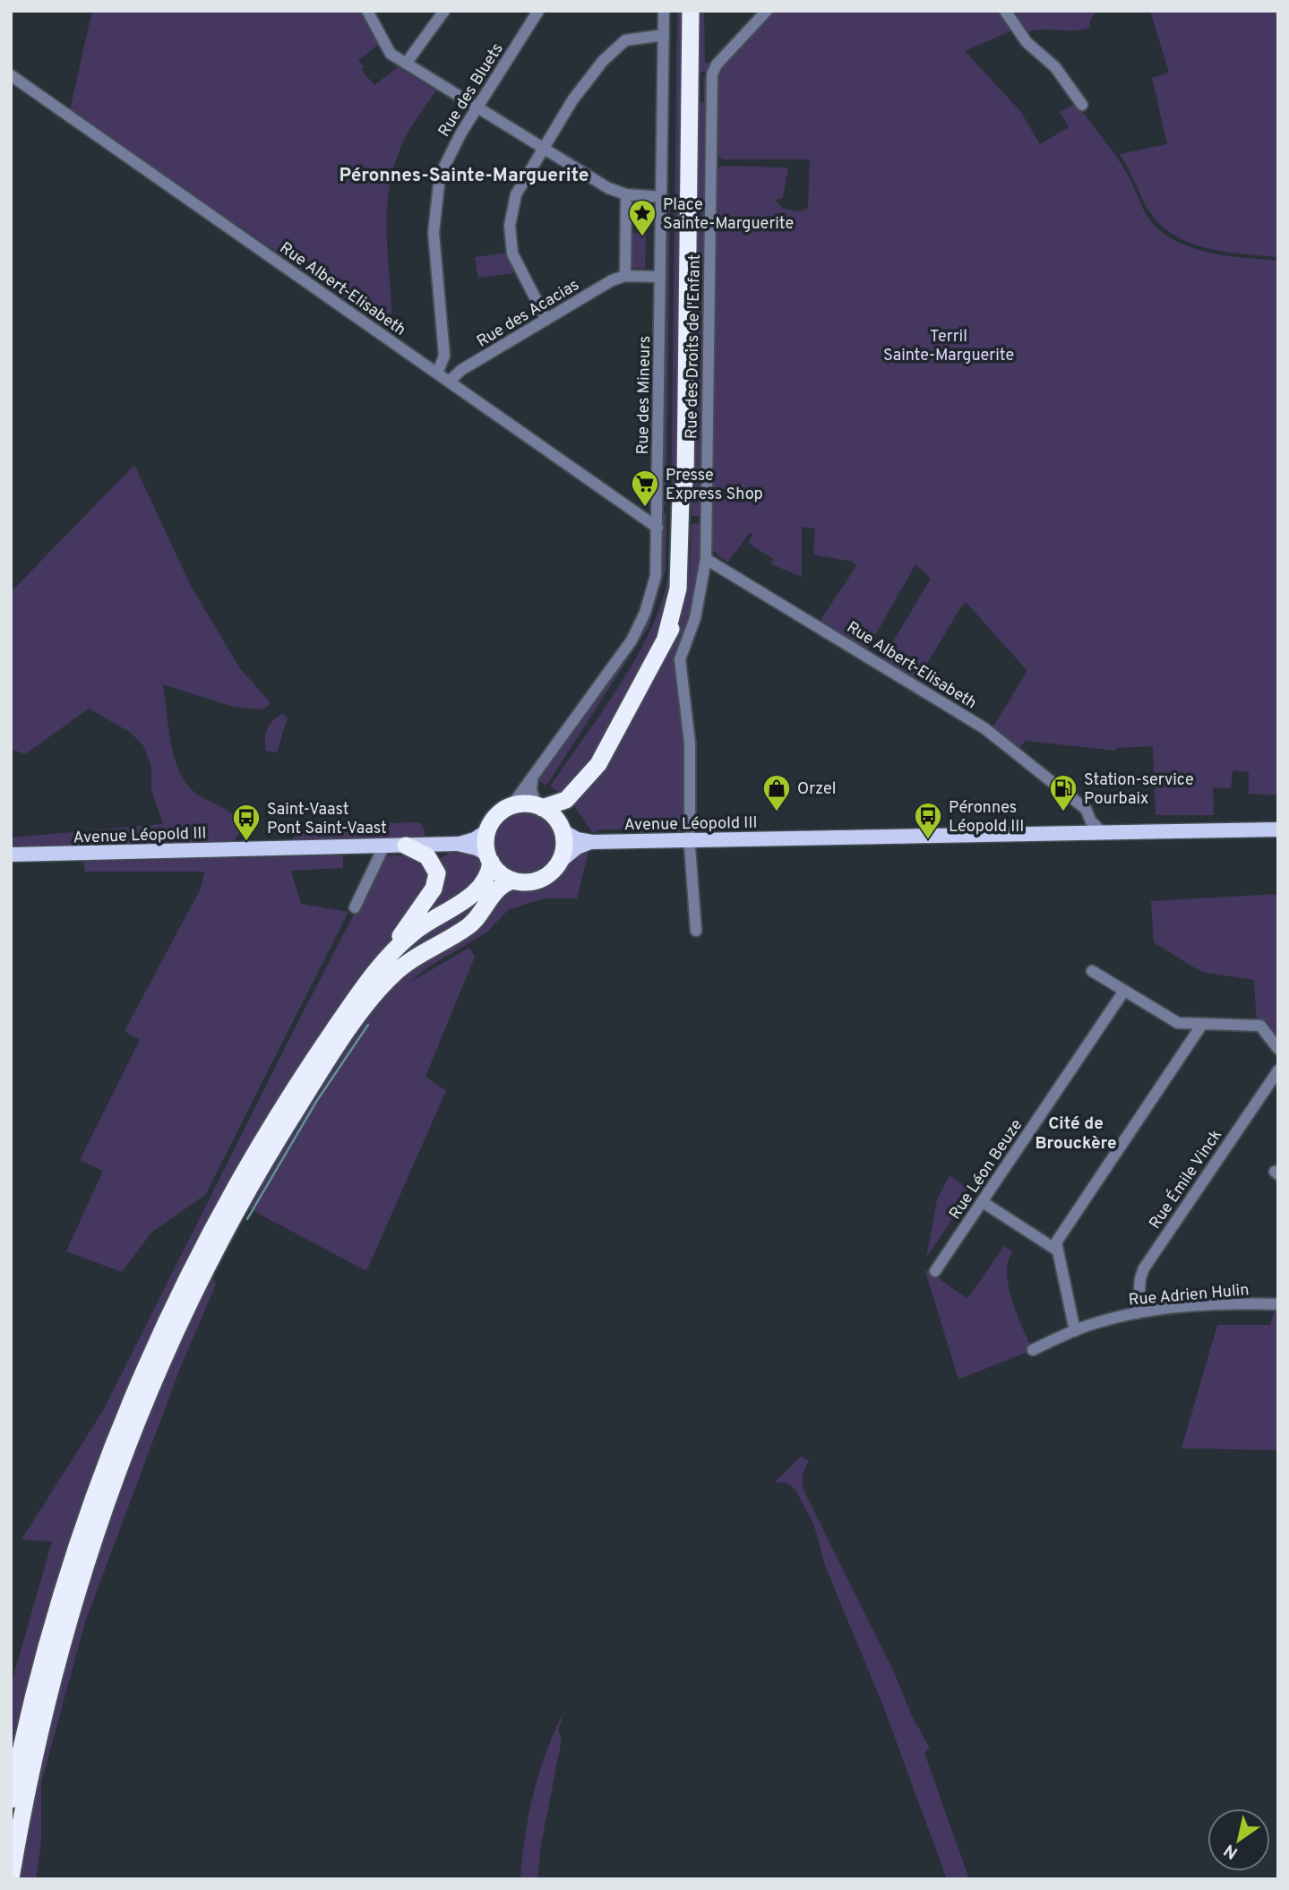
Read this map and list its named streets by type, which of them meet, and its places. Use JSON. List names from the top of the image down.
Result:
{
  "streets": {
    "main road": ["Avenue Léopold III"],
    "street": [
      "Rue des Bluets",
      "Rue Albert-Elisabeth",
      "Rue des Acacias",
      "Rue des Droits de l'Enfant",
      "Rue des Mineurs",
      "Rue Léon Beuze",
      "Rue Émile Vinck",
      "Rue Adrien Hulin"
    ]
  },
  "crossings": [
    ["Rue des Bluets", "Rue Albert-Elisabeth"],
    ["Rue Albert-Elisabeth", "Rue des Acacias"],
    ["Rue Albert-Elisabeth", "Rue des Droits de l'Enfant"],
    ["Rue Albert-Elisabeth", "Rue des Mineurs"],
    ["Rue Albert-Elisabeth", "Avenue Léopold III"],
    ["Rue des Droits de l'Enfant", "Avenue Léopold III"],
    ["Rue des Mineurs", "Avenue Léopold III"],
    ["Rue Émile Vinck", "Rue Adrien Hulin"]
  ],
  "districts": ["Péronnes-Sainte-Marguerite", "Cité de Brouckère"],
  "parks": ["Terril Sainte-Marguerite"],
  "places": {
    "place": ["Place Sainte-Marguerite"],
    "supermarket": ["Presse Express Shop"],
    "shop": ["Orzel"],
    "fuel station": ["Station-service Pourbaix"],
    "bus stop": ["Péronnes Léopold III", "Saint-Vaast Pont Saint-Vaast"]
  },
  "north": "bottom left"
}
